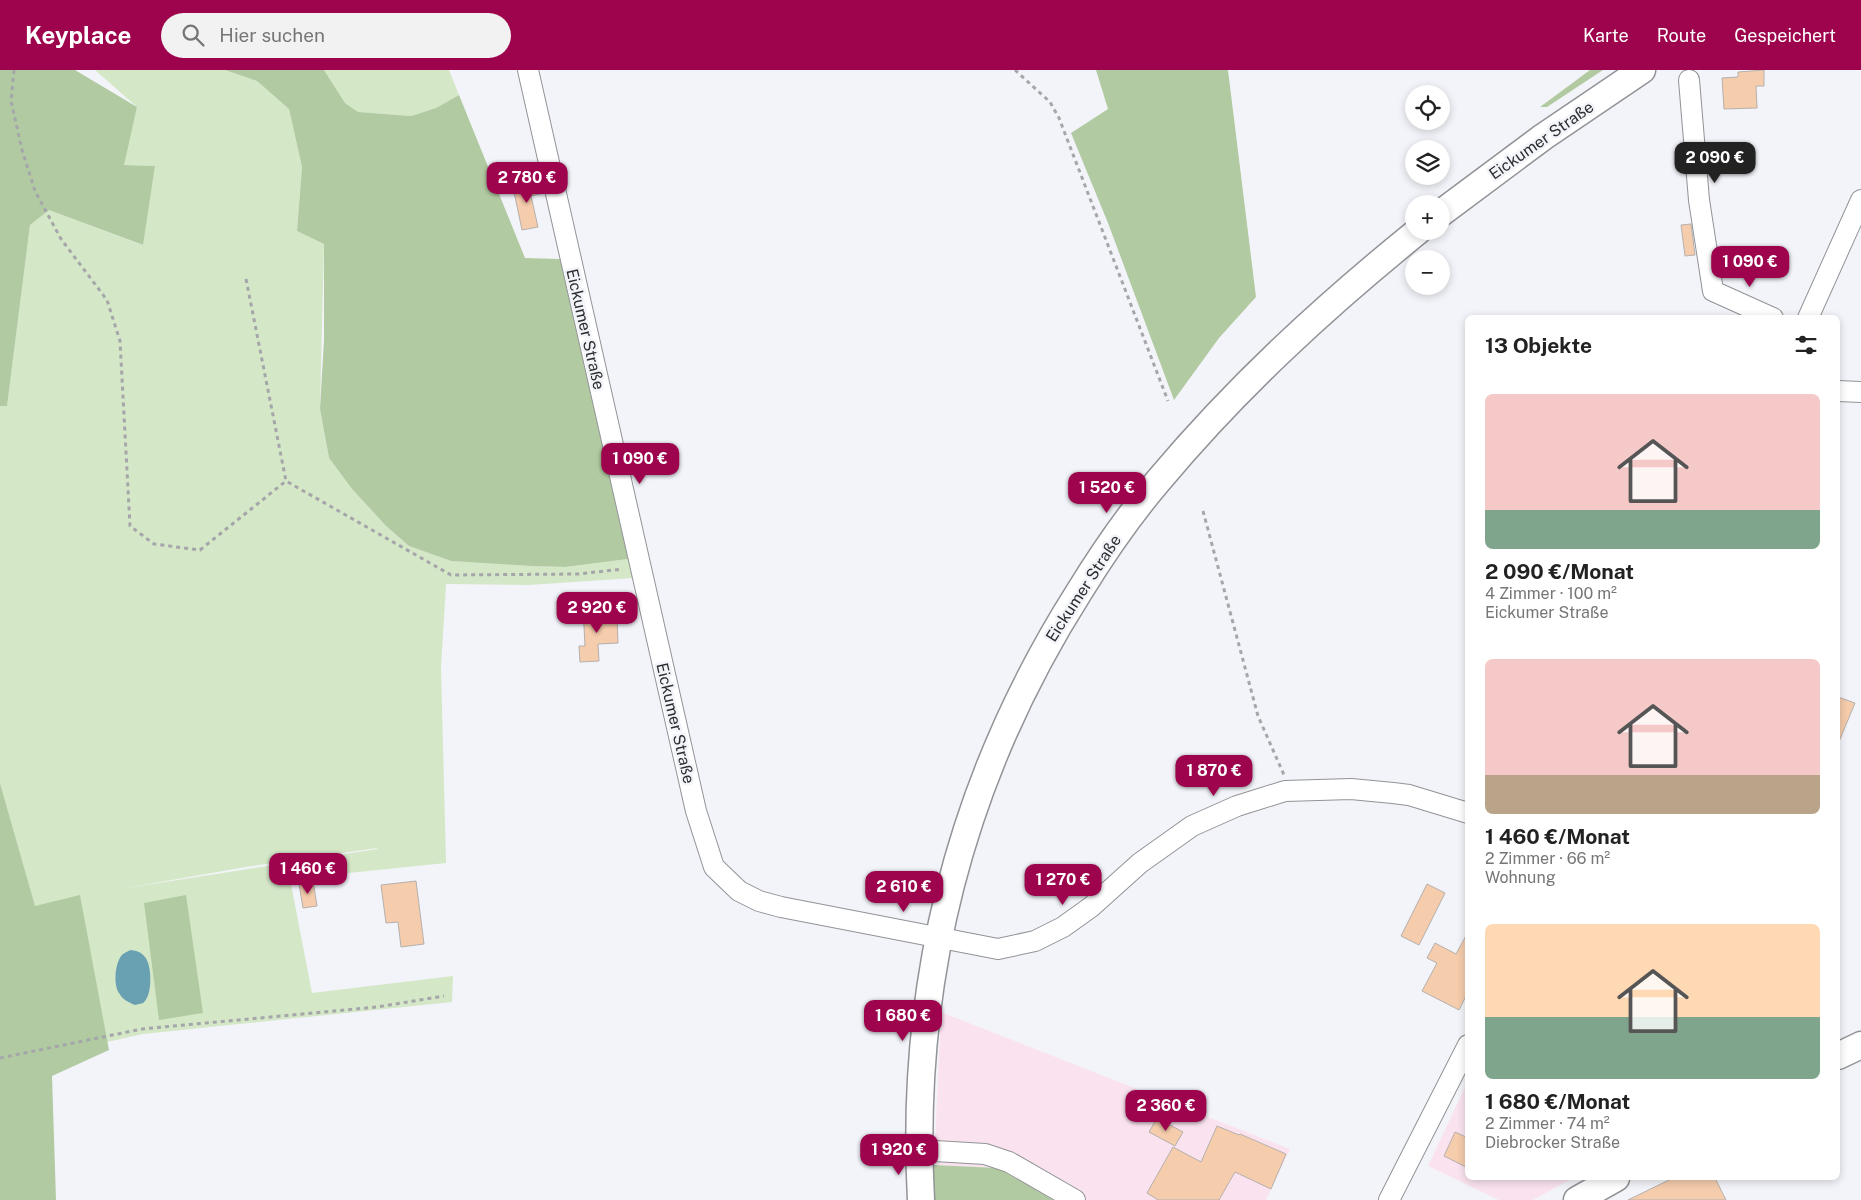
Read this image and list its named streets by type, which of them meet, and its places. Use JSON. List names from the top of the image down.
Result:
{
  "streets": {
    "main road": ["Eickumer Straße"]
  },
  "page": {
    "header": "Keyplace",
    "search": "Hier suchen",
    "nav": ["Karte", "Route", "Gespeichert"],
    "map_buttons": ["+", "−"],
    "price": [
      "2 090 €",
      "2 780 €",
      "1 090 €",
      "1 090 €",
      "1 520 €",
      "2 920 €",
      "1 870 €",
      "1 460 €",
      "1 270 €",
      "2 610 €",
      "1 680 €",
      "2 360 €",
      "1 920 €"
    ],
    "heading": "13 Objekte",
    "list": [
      {
        "name": "2 090 €/Monat",
        "note": "4 Zimmer · 100 m² · Eickumer Straße"
      },
      {
        "name": "1 460 €/Monat",
        "note": "2 Zimmer · 66 m² · Wohnung"
      },
      {
        "name": "1 680 €/Monat",
        "note": "2 Zimmer · 74 m² · Diebrocker Straße"
      }
    ]
  }
}
